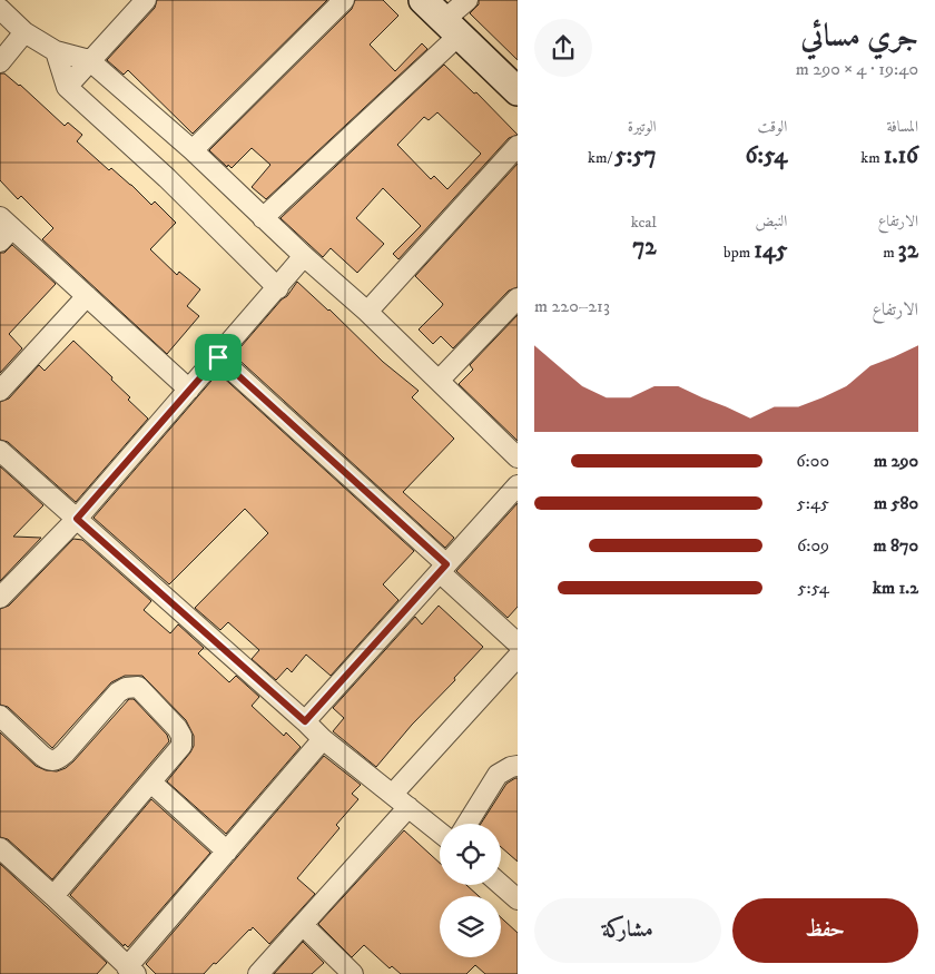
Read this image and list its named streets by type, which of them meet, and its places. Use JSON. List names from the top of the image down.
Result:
{
  "page": {
    "heading": ["جري مسائي", "19:40 · 4 × 290 m"],
    "stats": [
      ["المسافة", "1.16 km"],
      ["الوقت", "6:54"],
      ["الوتيرة", "5:57 /km"],
      ["الارتفاع", "32 m"],
      ["النبض", "145 bpm"],
      ["kcal", "72"]
    ],
    "chart": ["الارتفاع", "213–220 m"],
    "list": [
      {
        "name": "290 m",
        "note": "6:00"
      },
      {
        "name": "580 m",
        "note": "5:45"
      },
      {
        "name": "870 m",
        "note": "6:09"
      },
      {
        "name": "1.2 km",
        "note": "5:54"
      }
    ],
    "buttons": ["حفظ", "مشاركة"]
  }
}
